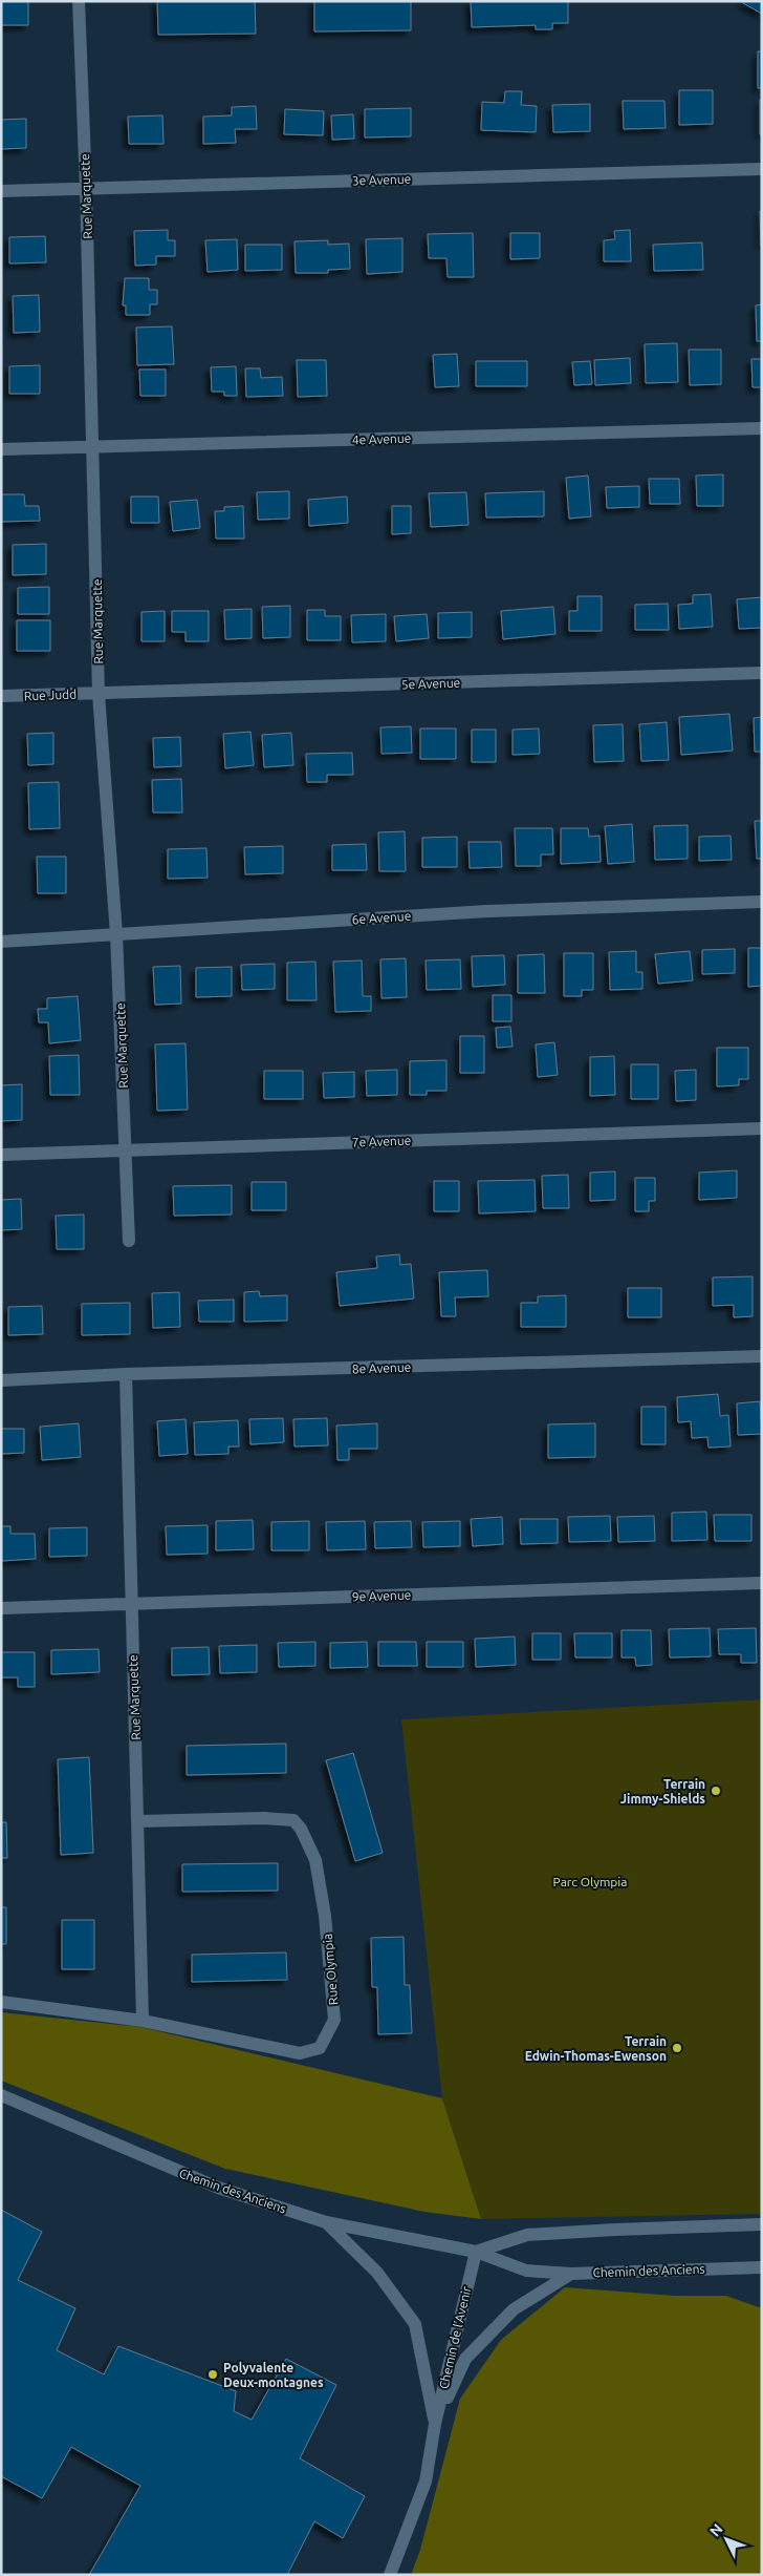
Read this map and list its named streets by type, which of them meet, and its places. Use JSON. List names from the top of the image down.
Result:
{
  "streets": {
    "street": [
      "3e Avenue",
      "Rue Marquette",
      "4e Avenue",
      "5e Avenue",
      "Rue Judd",
      "6e Avenue",
      "7e Avenue",
      "8e Avenue",
      "9e Avenue",
      "Rue Olympia",
      "Chemin des Anciens",
      "Chemin de l'Avenir"
    ]
  },
  "crossings": [
    ["3e Avenue", "Rue Marquette"],
    ["Rue Marquette", "4e Avenue"],
    ["Rue Marquette", "5e Avenue"],
    ["Rue Marquette", "Rue Judd"],
    ["Rue Marquette", "6e Avenue"],
    ["Rue Marquette", "7e Avenue"],
    ["Rue Marquette", "8e Avenue"],
    ["Rue Marquette", "9e Avenue"],
    ["Rue Marquette", "Rue Olympia"],
    ["5e Avenue", "Rue Judd"],
    ["Chemin des Anciens", "Chemin de l'Avenir"]
  ],
  "parks": ["Parc Olympia"],
  "places": ["Terrain Jimmy-Shields", "Terrain Edwin-Thomas-Ewenson", "Polyvalente Deux-montagnes"],
  "north": "top left"
}
